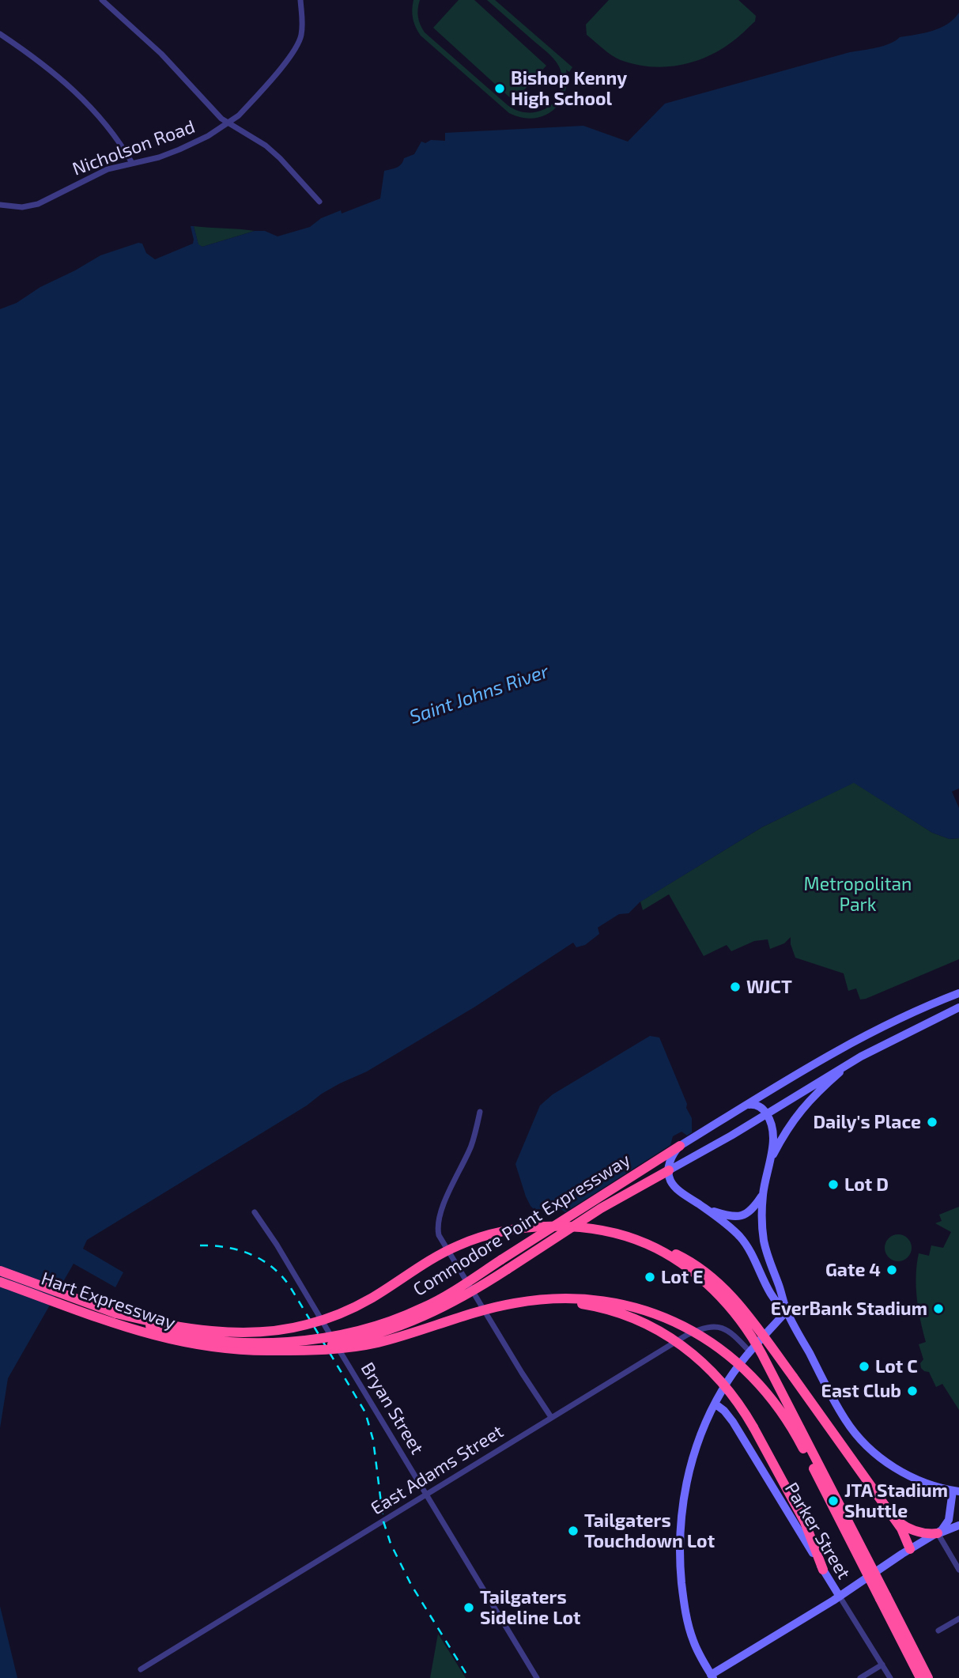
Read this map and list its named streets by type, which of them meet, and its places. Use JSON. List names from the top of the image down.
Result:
{
  "streets": {
    "highway": ["Commodore Point Expressway", "Hart Expressway"],
    "street": [
      "Nicholson Road",
      "Bryan Street",
      "East Adams Street",
      "Parker Street"
    ]
  },
  "crossings": [
    ["Commodore Point Expressway", "Hart Expressway"],
    ["Bryan Street", "East Adams Street"]
  ],
  "water": ["Saint Johns River"],
  "parks": ["Metropolitan Park"],
  "places": [
    "Bishop Kenny High School",
    "WJCT",
    "Daily's Place",
    "Lot D",
    "Gate 4",
    "Lot E",
    "EverBank Stadium",
    "Lot C",
    "East Club",
    "JTA Stadium Shuttle",
    "Tailgaters Touchdown Lot",
    "Tailgaters Sideline Lot"
  ]
}
